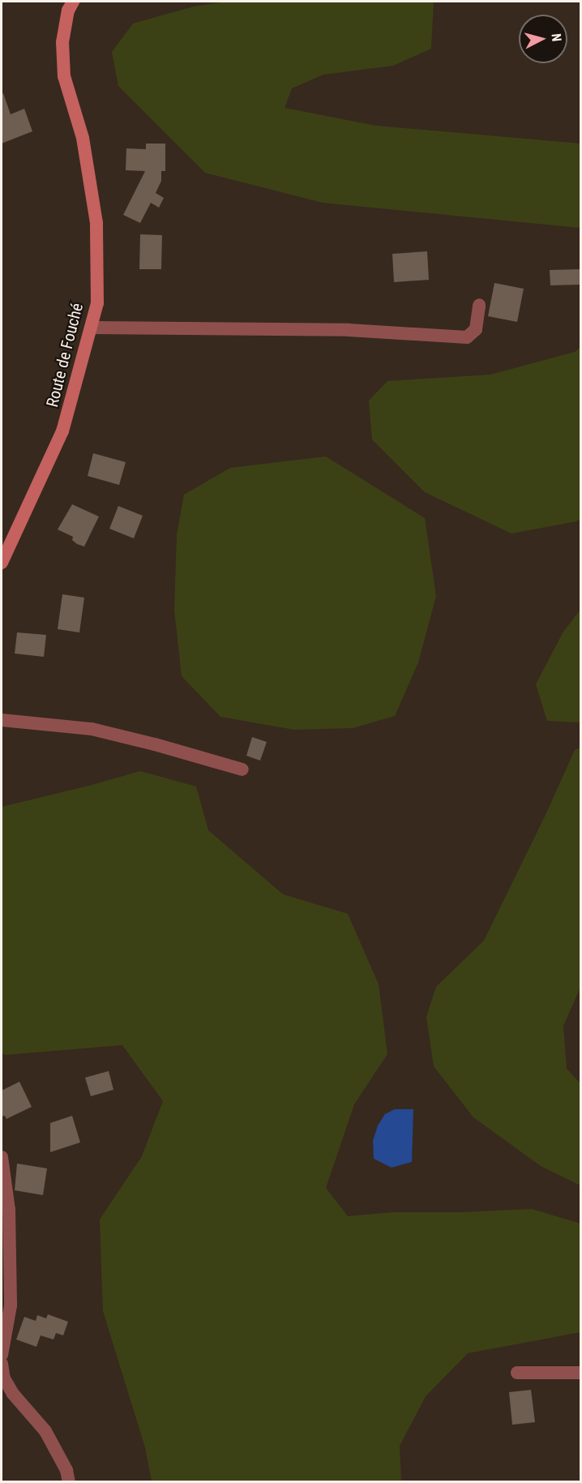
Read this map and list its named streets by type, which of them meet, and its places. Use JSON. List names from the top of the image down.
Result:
{
  "streets": {
    "main road": ["Route de Fouché"]
  },
  "north": "right"
}
